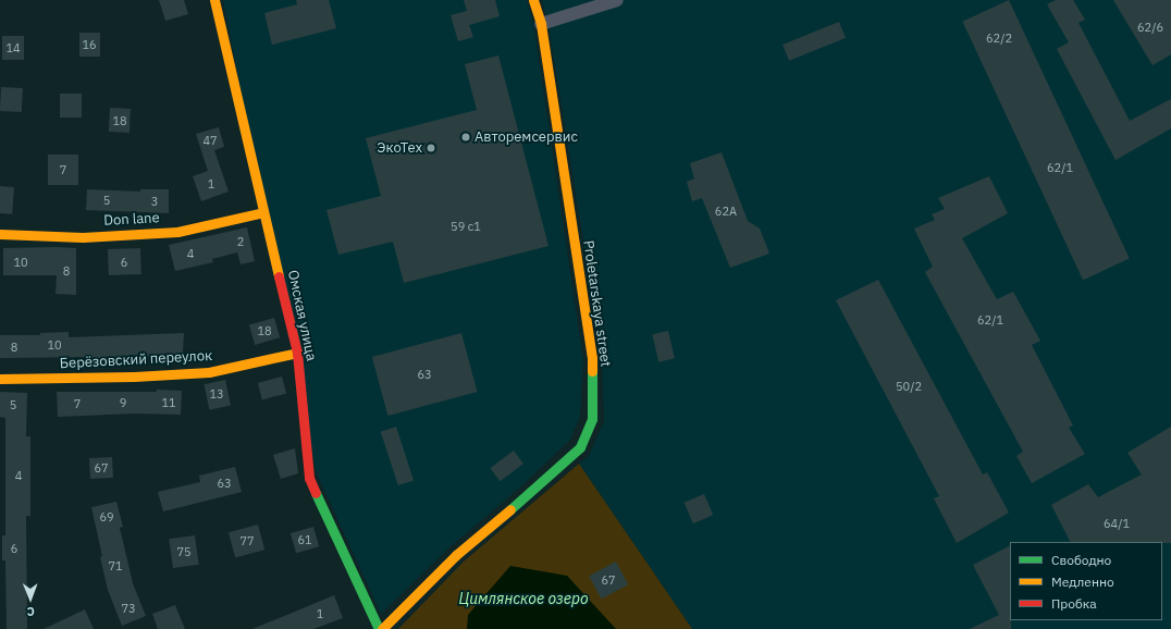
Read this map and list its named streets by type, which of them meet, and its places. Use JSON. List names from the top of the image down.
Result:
{
  "streets": {
    "street": [
      "Don lane",
      "Proletarskaya street",
      "Омская улица",
      "Берёзовский переулок"
    ]
  },
  "crossings": [
    ["Don lane", "Омская улица"],
    ["Омская улица", "Берёзовский переулок"]
  ],
  "water": ["Цимлянское озеро"],
  "places": ["Авторемсервис", "ЭкоТех"],
  "house_numbers": [
    "62/6",
    "62/2",
    "16",
    "14",
    "18",
    "47",
    "62/1",
    "7",
    "1",
    "5",
    "3",
    "62А",
    "59 с1",
    "2",
    "4",
    "10",
    "6",
    "8",
    "62/1",
    "18",
    "10",
    "8",
    "63",
    "50/2",
    "13",
    "9",
    "11",
    "7",
    "5",
    "67",
    "4",
    "63",
    "69",
    "64/1",
    "61",
    "77",
    "6",
    "75",
    "71",
    "67",
    "73",
    "1"
  ],
  "legend": ["Свободно", "Медленно", "Пробка"],
  "north": "bottom"
}
